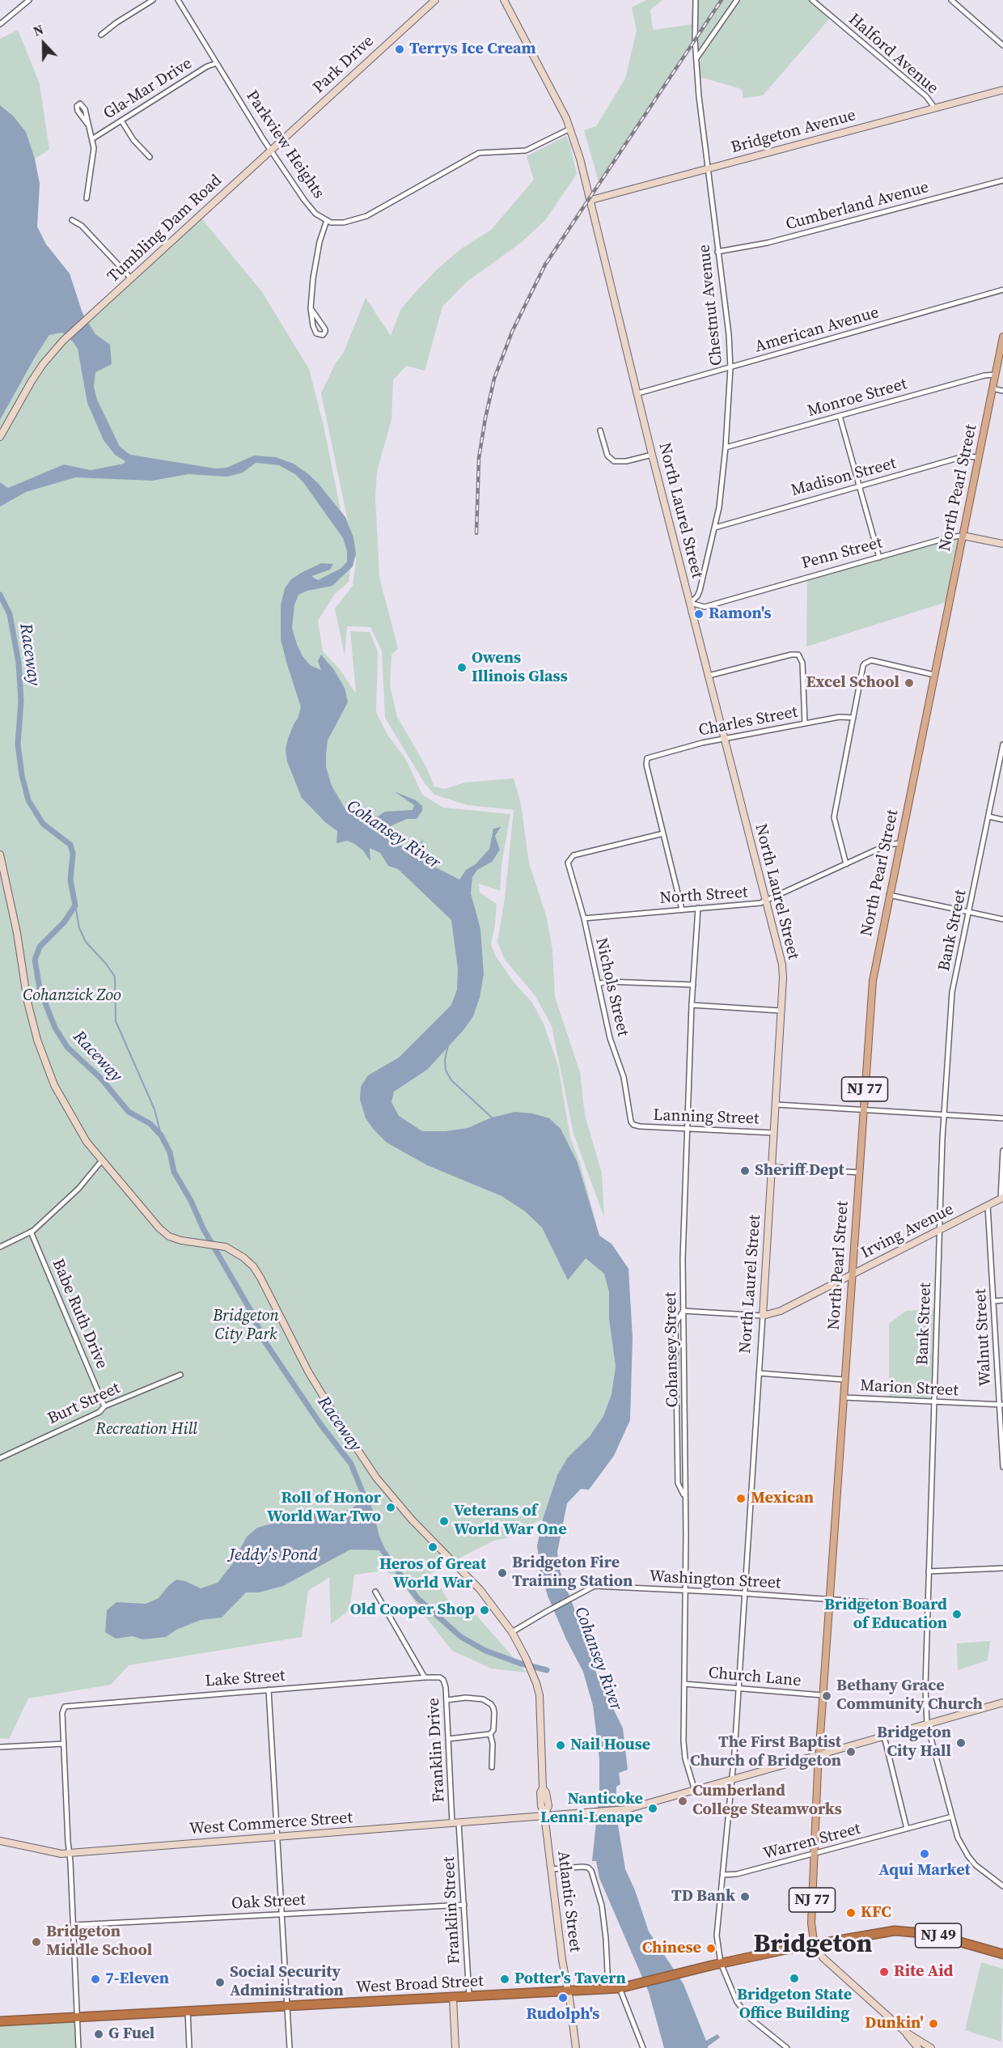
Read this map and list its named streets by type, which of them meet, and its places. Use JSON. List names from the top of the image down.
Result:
{
  "streets": {
    "highway": ["NJ 49", "West Broad Street"],
    "main road": ["North Pearl Street", "NJ 77"],
    "street": [
      "Halford Avenue",
      "Park Drive",
      "Gla-Mar Drive",
      "Bridgeton Avenue",
      "Parkview Heights",
      "Cumberland Avenue",
      "Tumbling Dam Road",
      "Chestnut Avenue",
      "American Avenue",
      "Monroe Street",
      "Madison Street",
      "North Laurel Street",
      "Penn Street",
      "Charles Street",
      "North Street",
      "Bank Street",
      "Nichols Street",
      "Lanning Street",
      "Irving Avenue",
      "Babe Ruth Drive",
      "Walnut Street",
      "Cohansey Street",
      "Marion Street",
      "Burt Street",
      "Washington Street",
      "Church Lane",
      "Lake Street",
      "Franklin Drive",
      "West Commerce Street",
      "Warren Street",
      "Atlantic Street",
      "Oak Street",
      "Franklin Street"
    ]
  },
  "crossings": [
    ["Halford Avenue", "Bridgeton Avenue"],
    ["Park Drive", "Parkview Heights"],
    ["Park Drive", "Tumbling Dam Road"],
    ["Gla-Mar Drive", "Parkview Heights"],
    ["Bridgeton Avenue", "Chestnut Avenue"],
    ["Bridgeton Avenue", "North Laurel Street"],
    ["Parkview Heights", "Tumbling Dam Road"],
    ["Parkview Heights", "North Laurel Street"],
    ["Cumberland Avenue", "Chestnut Avenue"],
    ["Chestnut Avenue", "American Avenue"],
    ["Chestnut Avenue", "Monroe Street"],
    ["Chestnut Avenue", "Madison Street"],
    ["Chestnut Avenue", "North Laurel Street"],
    ["Chestnut Avenue", "Penn Street"],
    ["American Avenue", "North Laurel Street"],
    ["Monroe Street", "North Pearl Street"],
    ["Madison Street", "North Pearl Street"],
    ["North Pearl Street", "Penn Street"],
    ["North Pearl Street", "North Street"],
    ["North Pearl Street", "Irving Avenue"],
    ["North Pearl Street", "Marion Street"],
    ["North Pearl Street", "Washington Street"],
    ["North Pearl Street", "Church Lane"],
    ["North Pearl Street", "West Commerce Street"],
    ["North Pearl Street", "Warren Street"],
    ["North Pearl Street", "NJ 49"],
    ["North Laurel Street", "Penn Street"],
    ["North Laurel Street", "Charles Street"],
    ["North Laurel Street", "North Street"],
    ["North Laurel Street", "Lanning Street"],
    ["North Laurel Street", "Irving Avenue"],
    ["North Laurel Street", "Marion Street"],
    ["North Laurel Street", "Washington Street"],
    ["North Laurel Street", "Church Lane"],
    ["North Laurel Street", "West Commerce Street"],
    ["North Laurel Street", "Warren Street"],
    ["North Laurel Street", "NJ 49"],
    ["North Laurel Street", "West Broad Street"],
    ["Charles Street", "Nichols Street"],
    ["North Street", "Nichols Street"],
    ["North Street", "Cohansey Street"],
    ["Bank Street", "Irving Avenue"],
    ["Bank Street", "Marion Street"],
    ["Bank Street", "Washington Street"],
    ["Bank Street", "West Commerce Street"],
    ["Bank Street", "Warren Street"],
    ["Nichols Street", "Lanning Street"],
    ["Lanning Street", "Cohansey Street"],
    ["Irving Avenue", "Walnut Street"],
    ["Irving Avenue", "Cohansey Street"],
    ["Babe Ruth Drive", "Burt Street"],
    ["Walnut Street", "Marion Street"],
    ["Cohansey Street", "Washington Street"],
    ["Cohansey Street", "Church Lane"],
    ["Cohansey Street", "West Commerce Street"],
    ["Washington Street", "Atlantic Street"],
    ["Lake Street", "Franklin Drive"],
    ["Franklin Drive", "West Commerce Street"],
    ["Franklin Drive", "Franklin Street"],
    ["West Commerce Street", "Atlantic Street"],
    ["West Commerce Street", "Franklin Street"],
    ["Atlantic Street", "West Broad Street"],
    ["Oak Street", "Franklin Street"],
    ["Franklin Street", "West Broad Street"],
    ["NJ 49", "West Broad Street"]
  ],
  "districts": ["Bridgeton"],
  "water": ["Raceway", "Cohansey River", "Jeddy's Pond"],
  "parks": ["Cohanzick Zoo", "Bridgeton City Park", "Recreation Hill"],
  "places": [
    "Terrys Ice Cream",
    "Ramon's",
    "Owens Illinois Glass",
    "Excel School",
    "Sheriff Dept",
    "Mexican",
    "Roll of Honor World War Two",
    "Veterans of World War One",
    "Heros of Great World War",
    "Bridgeton Fire Training Station",
    "Old Cooper Shop",
    "Bridgeton Board of Education",
    "Bethany Grace Community Church",
    "Bridgeton City Hall",
    "Nail House",
    "The First Baptist Church of Bridgeton",
    "Cumberland College Steamworks",
    "Nanticoke Lenni-Lenape",
    "Aqui Market",
    "TD Bank",
    "KFC",
    "Bridgeton Middle School",
    "Chinese",
    "Rite Aid",
    "Bridgeton State Office Building",
    "7-Eleven",
    "Potter's Tavern",
    "Social Security Administration",
    "Rudolph's",
    "Dunkin'",
    "G Fuel"
  ],
  "north": "top"
}
